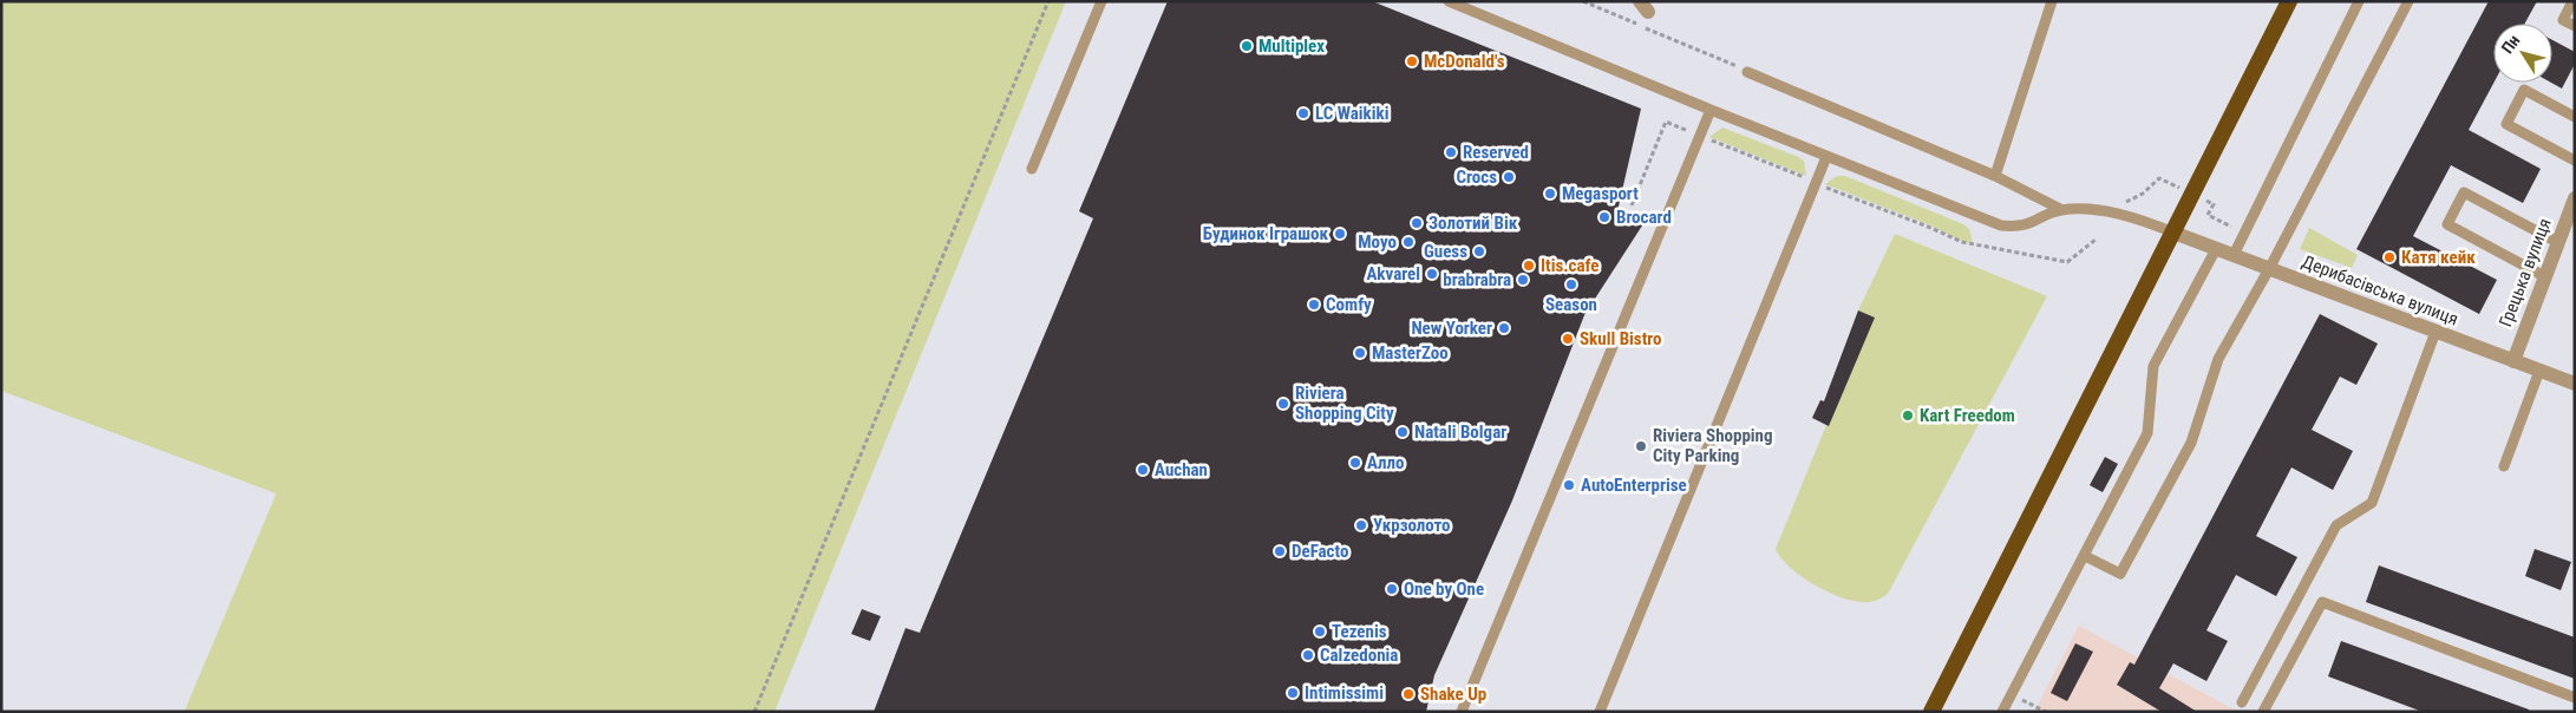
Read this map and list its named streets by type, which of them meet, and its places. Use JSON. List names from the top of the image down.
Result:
{
  "streets": {
    "street": ["Грецька вулиця", "Дерибасівська вулиця"]
  },
  "crossings": [
    ["Грецька вулиця", "Дерибасівська вулиця"]
  ],
  "places": [
    "Multiplex",
    "McDonald's",
    "LC Waikiki",
    "Reserved",
    "Crocs",
    "Megasport",
    "Brocard",
    "Золотий Вік",
    "Будинок Іграшок",
    "Moyo",
    "Guess",
    "Катя кейк",
    "Itis.cafe",
    "Akvarel",
    "brabrabra",
    "Season",
    "Comfy",
    "New Yorker",
    "Skull Bistro",
    "MasterZoo",
    "Riviera Shopping City",
    "Kart Freedom",
    "Natali Bolgar",
    "Riviera Shopping City Parking",
    "Алло",
    "Auchan",
    "AutoEnterprise",
    "Укрзолото",
    "DeFacto",
    "One by One",
    "Tezenis",
    "Calzedonia",
    "Intimissimi",
    "Shake Up"
  ],
  "north": "top left"
}
